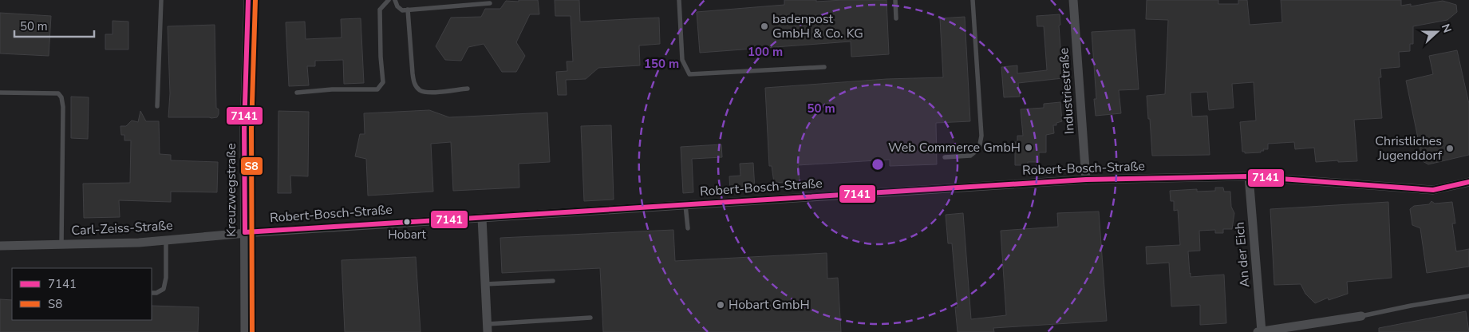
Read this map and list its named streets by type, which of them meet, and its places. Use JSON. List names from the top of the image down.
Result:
{
  "streets": {
    "street": [
      "Industriestraße",
      "Robert-Bosch-Straße",
      "Kreuzwegstraße",
      "Carl-Zeiss-Straße",
      "An der Eich"
    ]
  },
  "crossings": [
    ["Industriestraße", "Robert-Bosch-Straße"],
    ["Robert-Bosch-Straße", "Kreuzwegstraße"],
    ["Robert-Bosch-Straße", "Carl-Zeiss-Straße"],
    ["Robert-Bosch-Straße", "An der Eich"],
    ["Kreuzwegstraße", "Carl-Zeiss-Straße"]
  ],
  "places": [
    "badenpost GmbH & Co. KG",
    "Web Commerce GmbH",
    "Christliches Jugenddorf",
    "Hobart",
    "Hobart GmbH"
  ],
  "lines": ["transit line 7141", "transit line S8"],
  "legend": ["7141", "S8"],
  "scale_bar": "50 m",
  "north": "right",
  "rings": ["100 m", "150 m", "50 m"]
}
